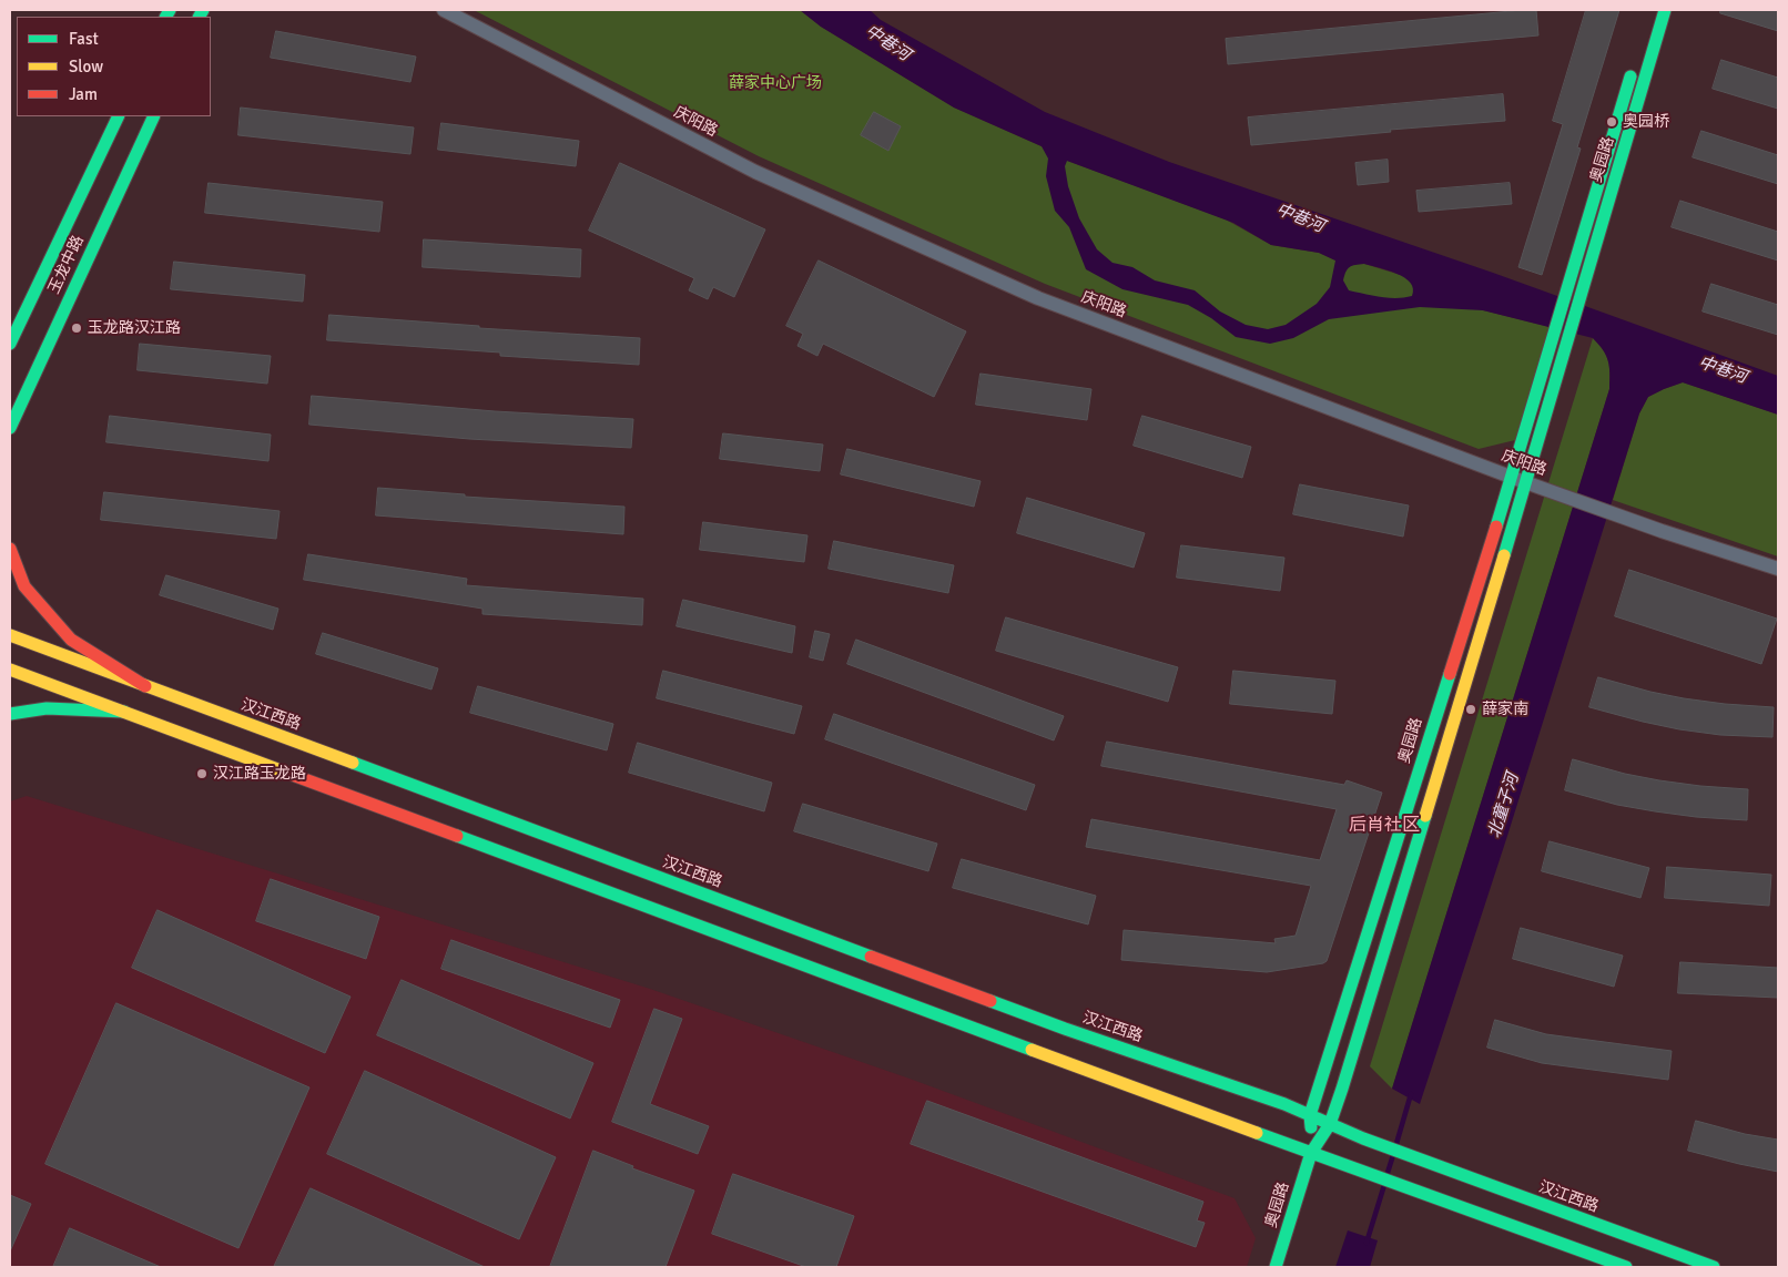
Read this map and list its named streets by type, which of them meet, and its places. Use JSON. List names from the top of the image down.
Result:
{
  "streets": {
    "main road": ["奥园路", "玉龙中路", "汉江西路"],
    "street": ["庆阳路"]
  },
  "crossings": [
    ["庆阳路", "奥园路"],
    ["奥园路", "汉江西路"]
  ],
  "districts": ["后肖社区"],
  "water": ["中巷河", "北童子河"],
  "parks": ["薛家中心广场"],
  "places": [
    "奥园桥",
    "玉龙路汉江路",
    "薛家南",
    "汉江路玉龙路"
  ],
  "legend": ["Fast", "Slow", "Jam"]
}
